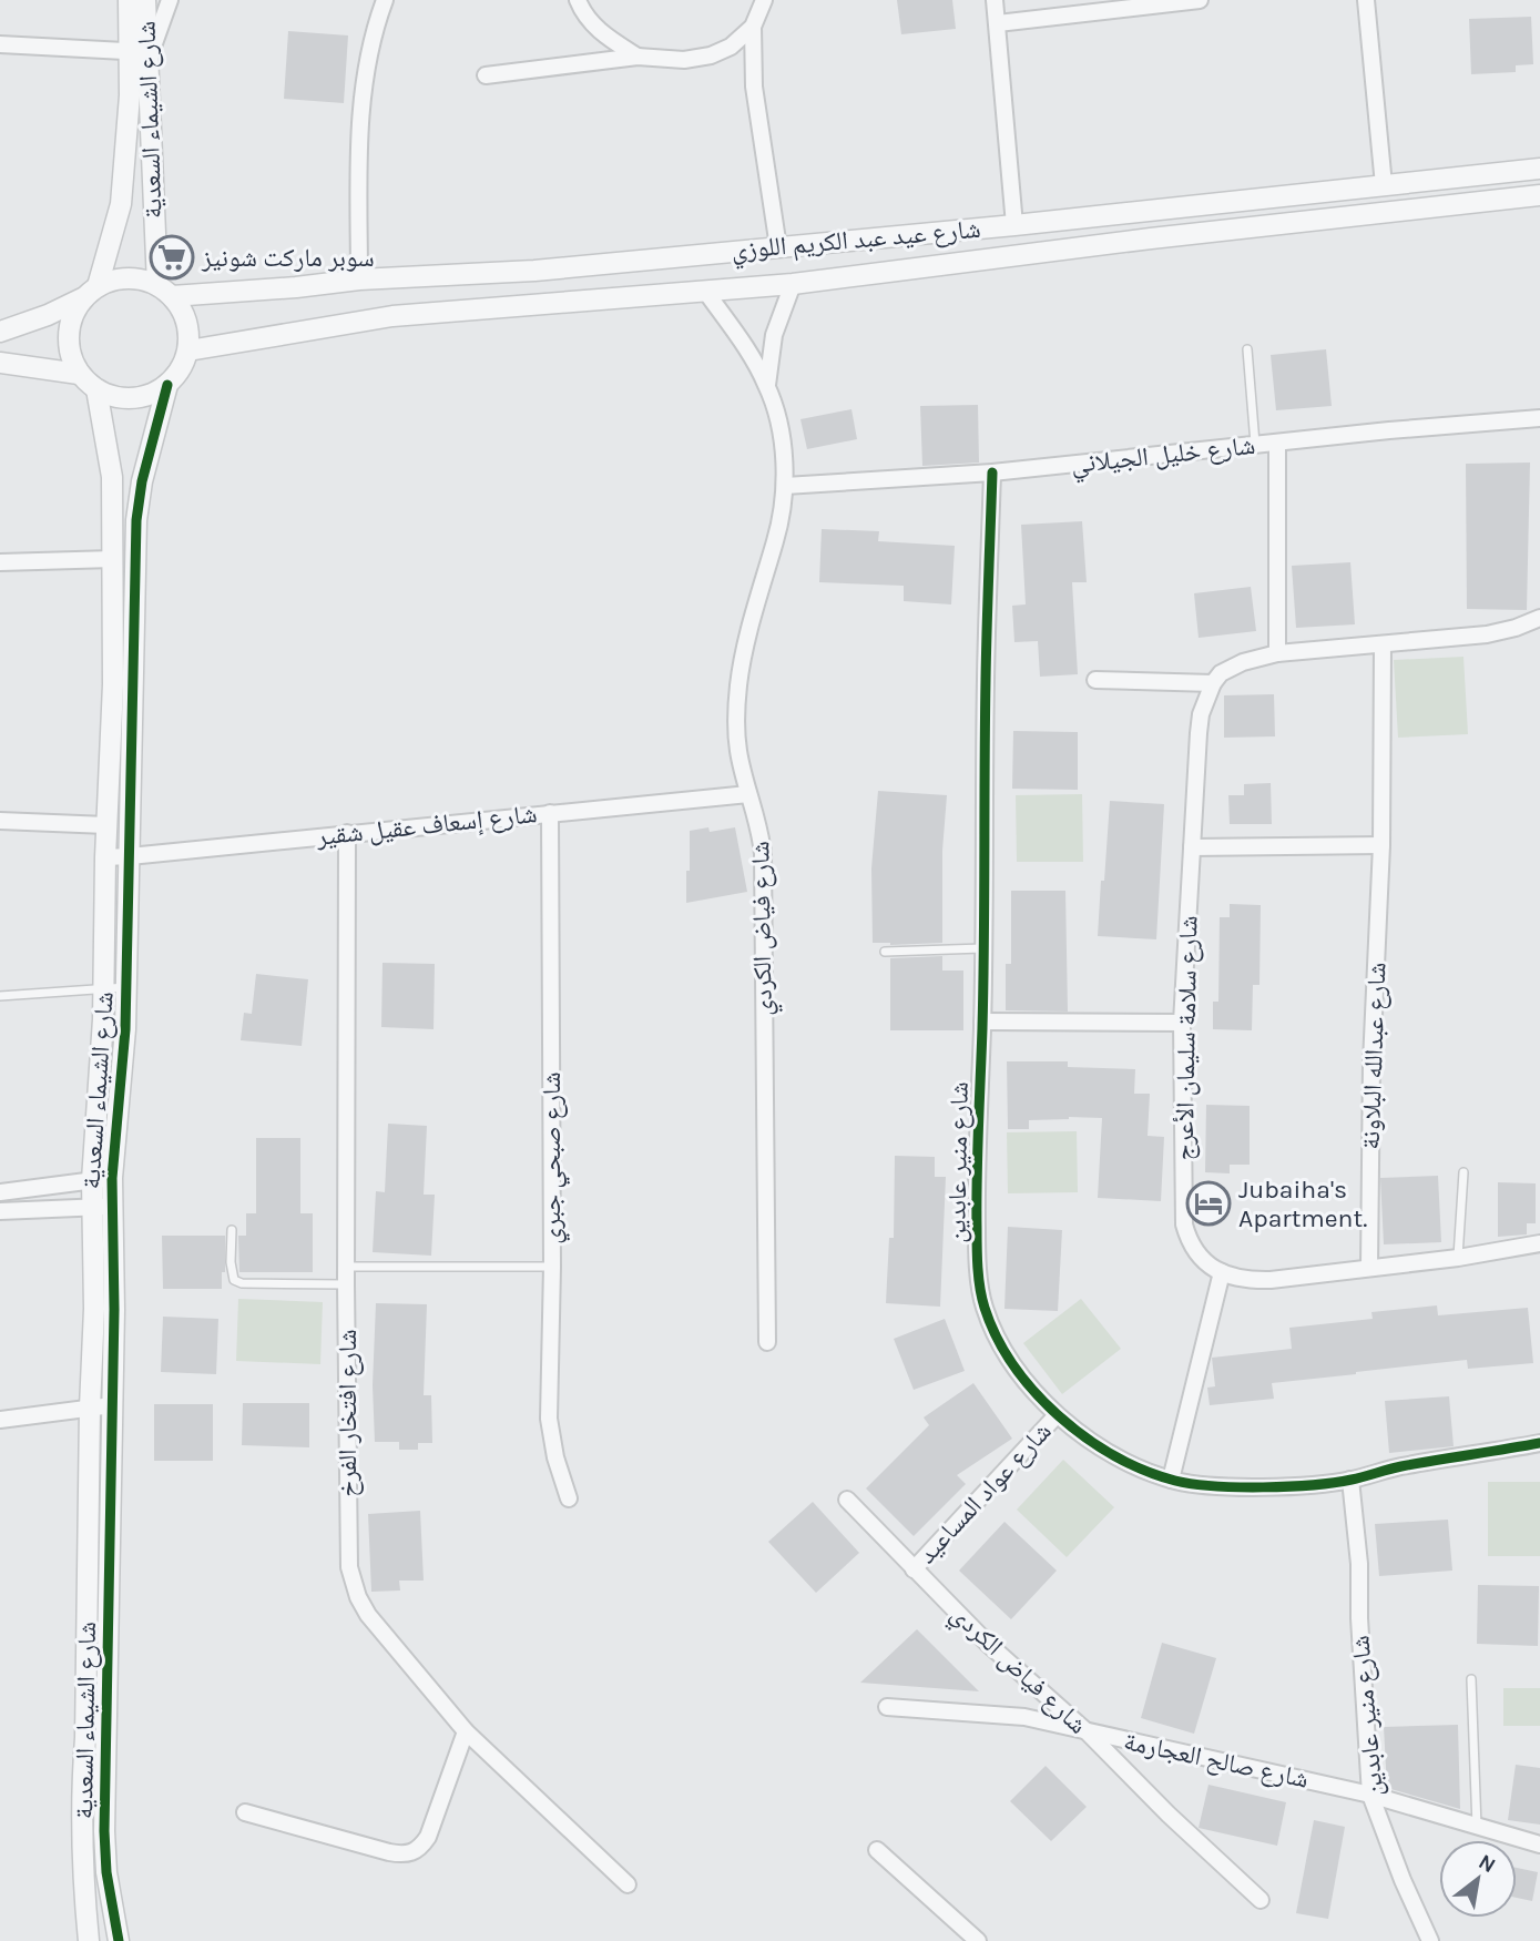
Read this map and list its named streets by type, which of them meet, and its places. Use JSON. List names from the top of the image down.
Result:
{
  "streets": {
    "street": [
      "شارع الشيماء السعدية",
      "شارع عيد عبد الكريم اللوزي",
      "شارع خليل الجيلاني",
      "شارع إسعاف عقيل شقير",
      "شارع فياض الكردي",
      "شارع سلامة سليمان الأعرج",
      "شارع عبدالله البلاونة",
      "شارع صبحي جبري",
      "شارع منير عابدين",
      "شارع افتخار الفرخ",
      "شارع عواد المساعيد",
      "شارع صالح العجارمة"
    ]
  },
  "crossings": [
    ["شارع الشيماء السعدية", "شارع عيد عبد الكريم اللوزي"],
    ["شارع الشيماء السعدية", "شارع إسعاف عقيل شقير"],
    ["شارع عيد عبد الكريم اللوزي", "شارع فياض الكردي"],
    ["شارع خليل الجيلاني", "شارع فياض الكردي"],
    ["شارع خليل الجيلاني", "شارع منير عابدين"],
    ["شارع إسعاف عقيل شقير", "شارع فياض الكردي"],
    ["شارع إسعاف عقيل شقير", "شارع صبحي جبري"],
    ["شارع إسعاف عقيل شقير", "شارع افتخار الفرخ"],
    ["شارع فياض الكردي", "شارع عواد المساعيد"],
    ["شارع فياض الكردي", "شارع صالح العجارمة"],
    ["شارع سلامة سليمان الأعرج", "شارع عبدالله البلاونة"],
    ["شارع منير عابدين", "شارع عواد المساعيد"],
    ["شارع منير عابدين", "شارع صالح العجارمة"]
  ],
  "places": {
    "supermarket": ["سوبر ماركت شونيز"],
    "hotel": ["Jubaiha's Apartment."]
  },
  "north": "top right"
}
